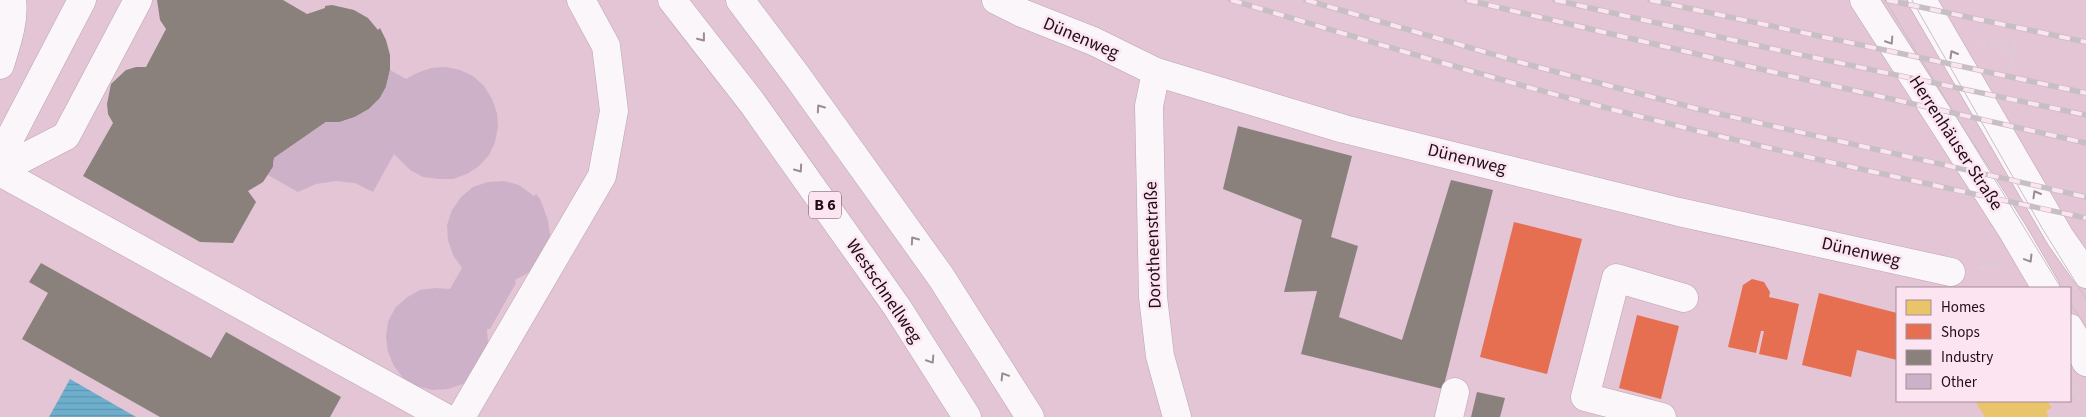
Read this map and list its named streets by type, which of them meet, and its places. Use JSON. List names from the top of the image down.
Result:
{
  "streets": {
    "main road": [
      "Dünenweg",
      "Herrenhäuser Straße",
      "B 6",
      "Dorotheenstraße",
      "Westschnellweg"
    ]
  },
  "crossings": [
    ["Dünenweg", "Dorotheenstraße"]
  ],
  "legend": [
    "Homes",
    "Shops",
    "Industry",
    "Other"
  ]
}
